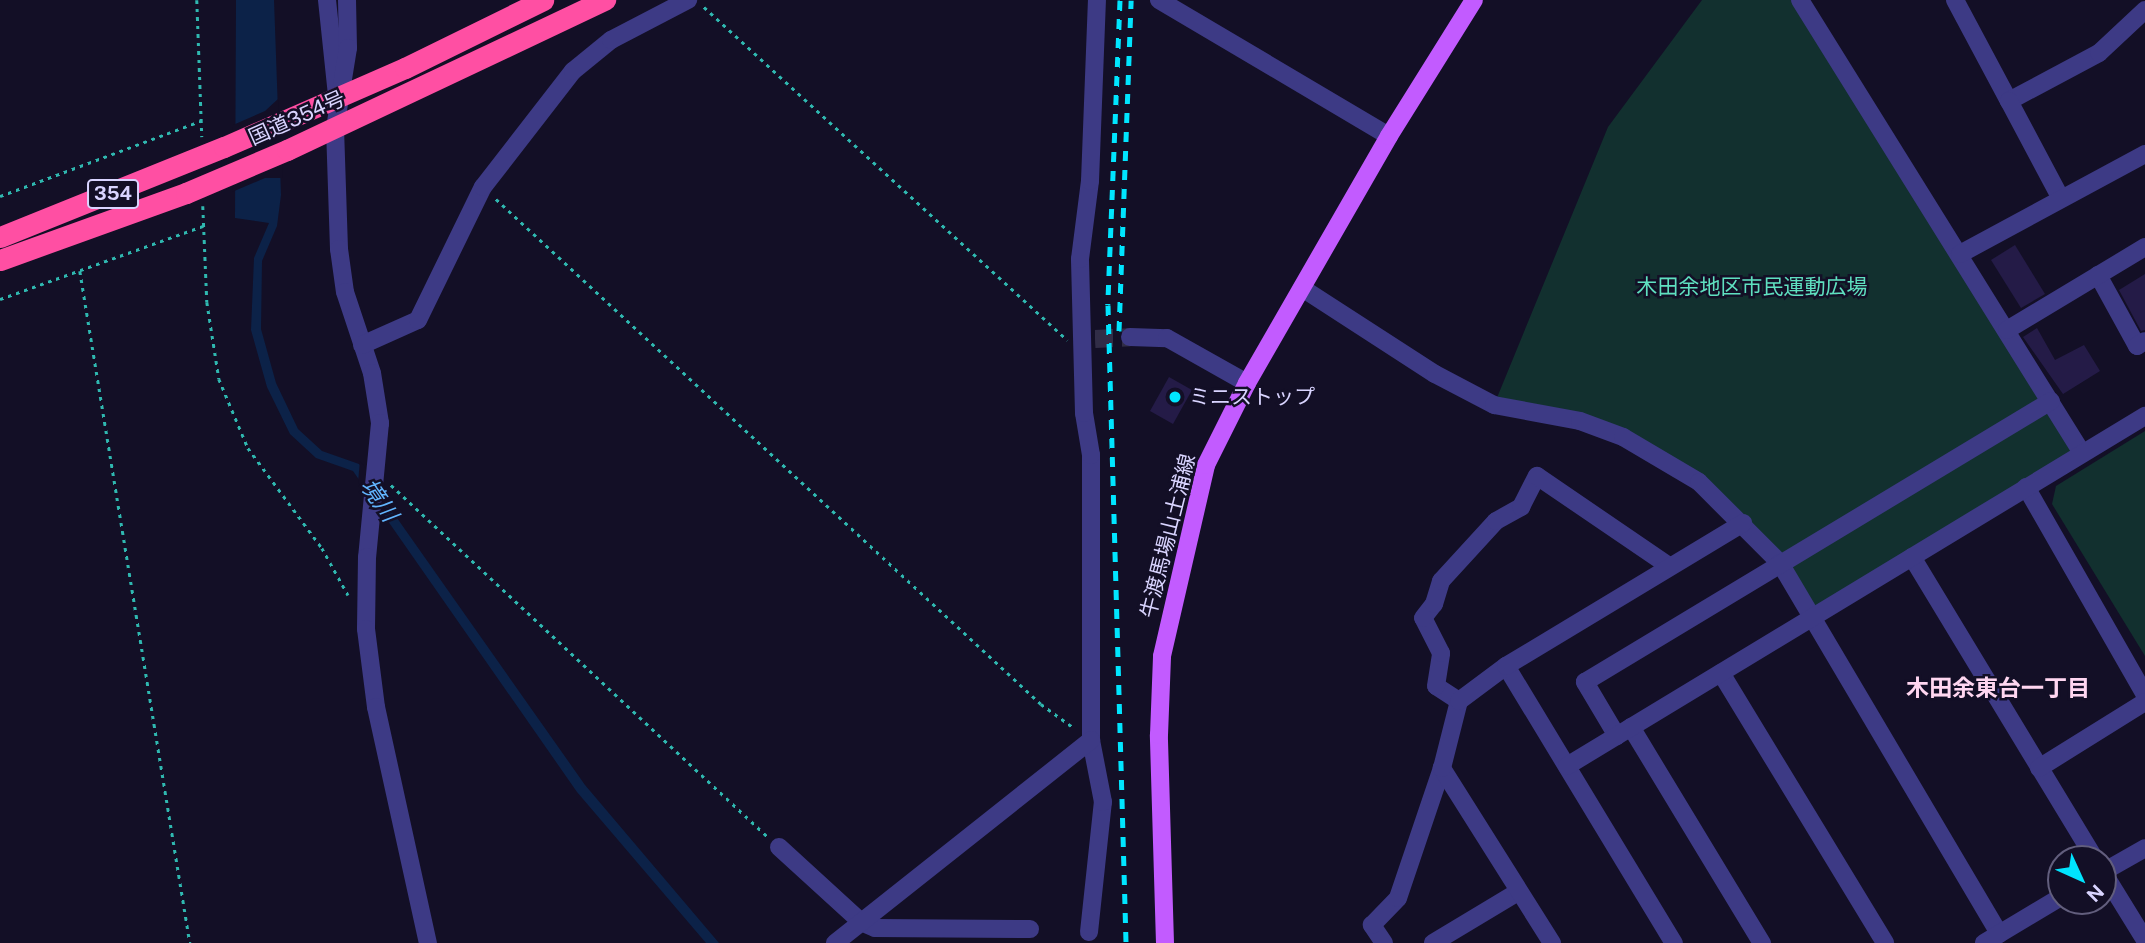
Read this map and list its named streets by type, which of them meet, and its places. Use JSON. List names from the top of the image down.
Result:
{
  "streets": {
    "highway": ["国道354号", "354"],
    "main road": ["牛渡馬場山土浦線"]
  },
  "districts": ["木田余東台一丁目"],
  "water": ["境川"],
  "parks": ["木田余地区市民運動広場"],
  "places": ["ミニストップ"],
  "north": "bottom right"
}
